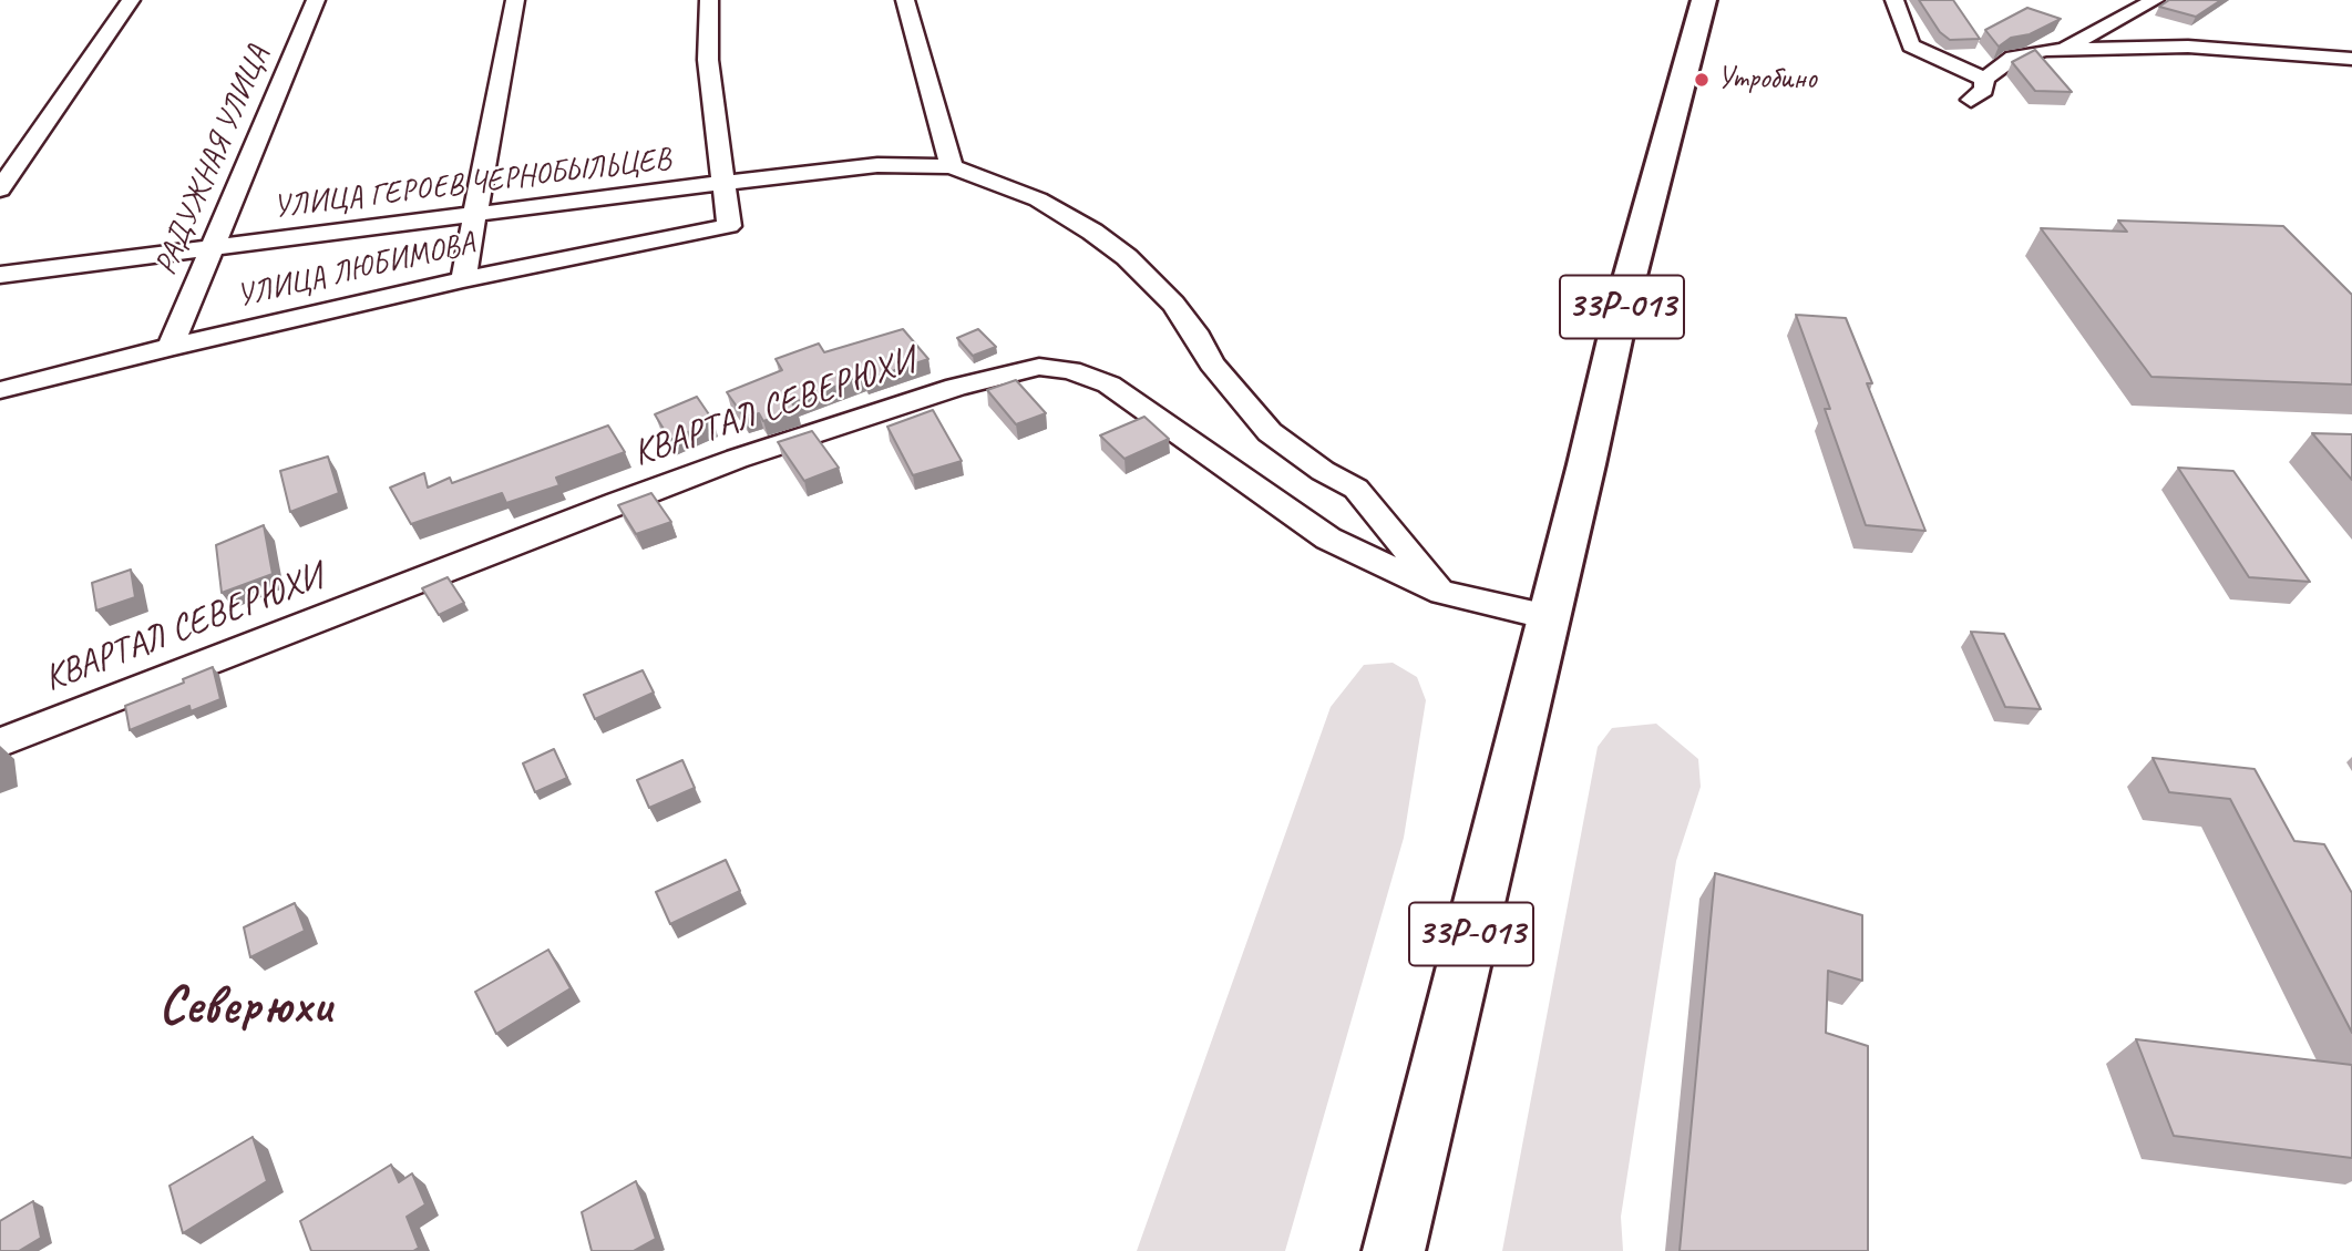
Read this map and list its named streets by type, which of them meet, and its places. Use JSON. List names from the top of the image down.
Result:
{
  "streets": {
    "main road": ["33Р-013"],
    "street": [
      "РАДУЖНАЯ УЛИЦА",
      "УЛИЦА ГЕРОЕВ ЧЕРНОБЫЛЬЦЕВ",
      "УЛИЦА ЛЮБИМОВА",
      "КВАРТАЛ СЕВЕРЮХИ"
    ]
  },
  "crossings": [
    ["РАДУЖНАЯ УЛИЦА", "УЛИЦА ГЕРОЕВ ЧЕРНОБЫЛЬЦЕВ"],
    ["РАДУЖНАЯ УЛИЦА", "УЛИЦА ЛЮБИМОВА"],
    ["УЛИЦА ГЕРОЕВ ЧЕРНОБЫЛЬЦЕВ", "УЛИЦА ЛЮБИМОВА"],
    ["33Р-013", "КВАРТАЛ СЕВЕРЮХИ"]
  ],
  "districts": ["Северюхи"],
  "places": ["Утробино"]
}
